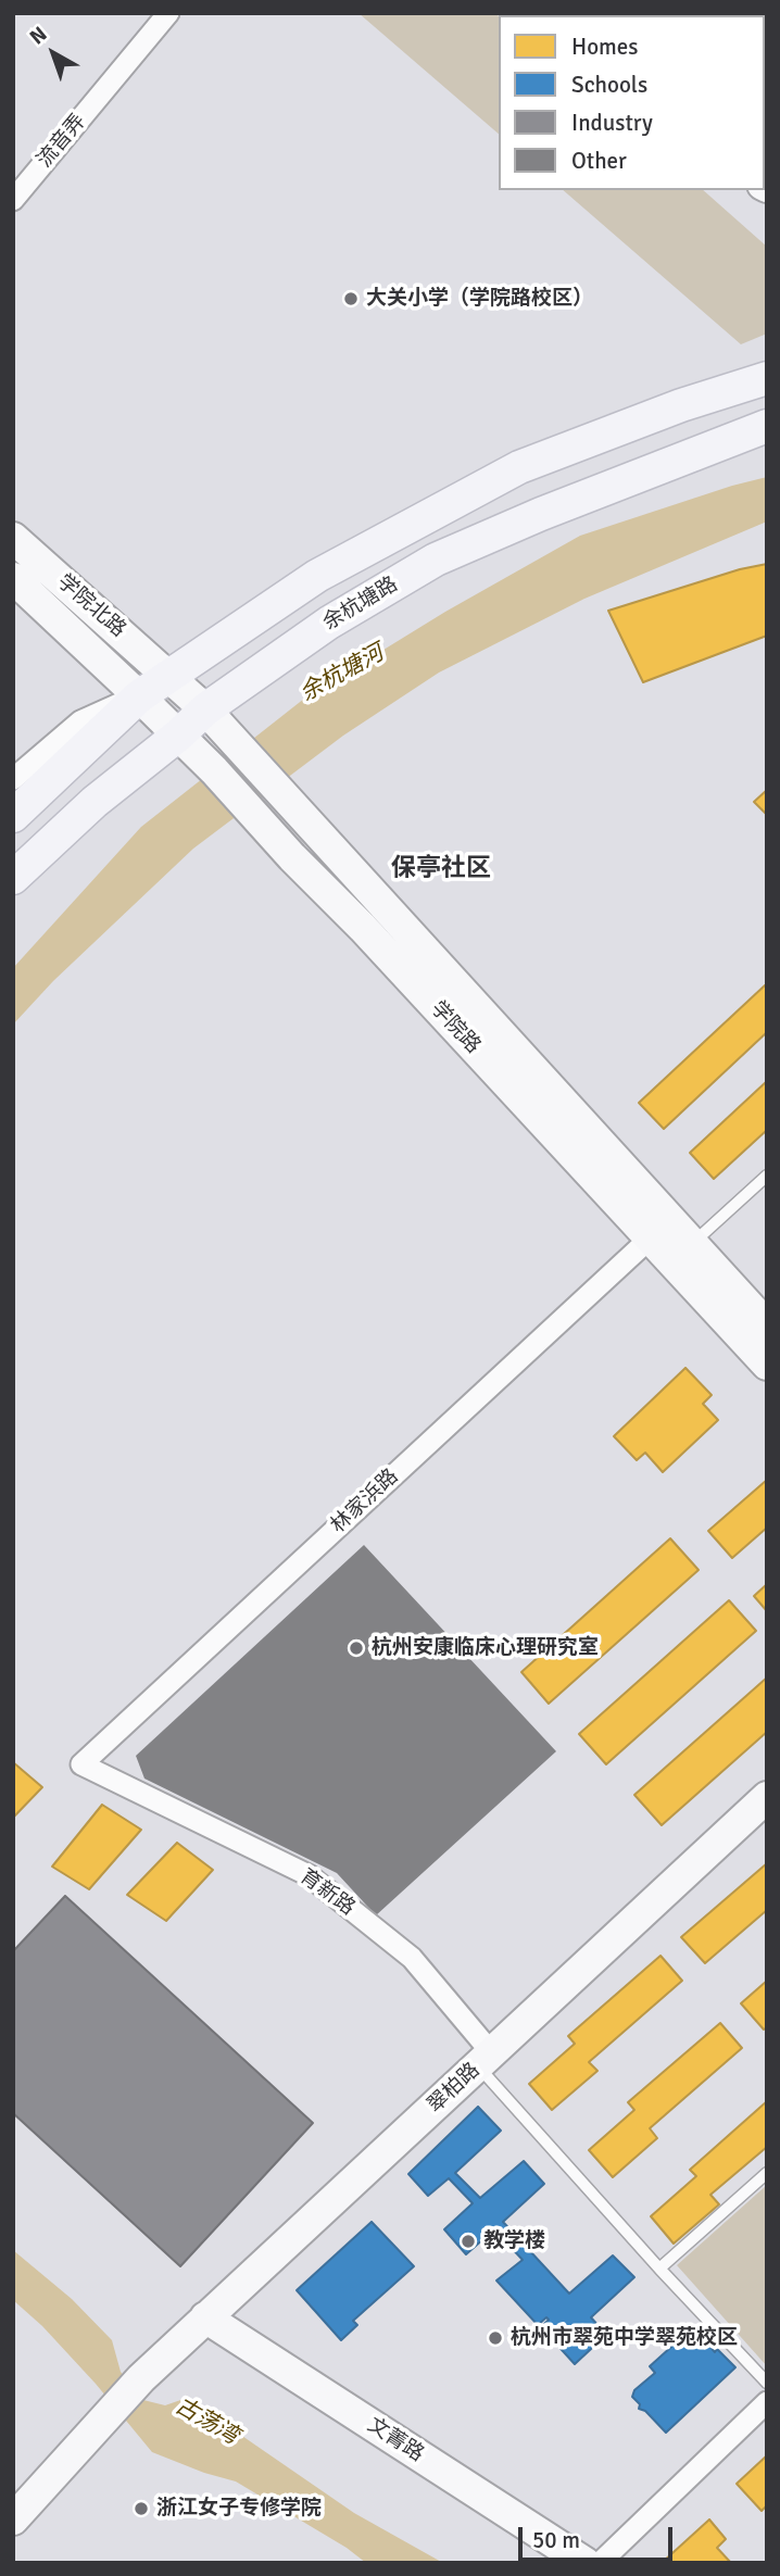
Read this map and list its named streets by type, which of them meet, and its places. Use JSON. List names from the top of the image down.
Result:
{
  "streets": {
    "main road": [
      "余杭塘路",
      "学院北路",
      "学院路",
      "翠柏路",
      "文菁路"
    ],
    "street": ["流音弄", "林家浜路", "育新路"]
  },
  "crossings": [
    ["余杭塘路", "学院路"],
    ["学院北路", "学院路"],
    ["学院路", "林家浜路"],
    ["林家浜路", "育新路"],
    ["育新路", "翠柏路"],
    ["翠柏路", "文菁路"]
  ],
  "districts": ["保亭社区"],
  "water": ["余杭塘河", "古荡湾"],
  "places": [
    "大关小学（学院路校区）",
    "杭州安康临床心理研究室",
    "教学楼",
    "杭州市翠苑中学翠苑校区",
    "浙江女子专修学院"
  ],
  "legend": [
    "Homes",
    "Schools",
    "Industry",
    "Other"
  ],
  "scale_bar": "50 m",
  "north": "top left"
}
